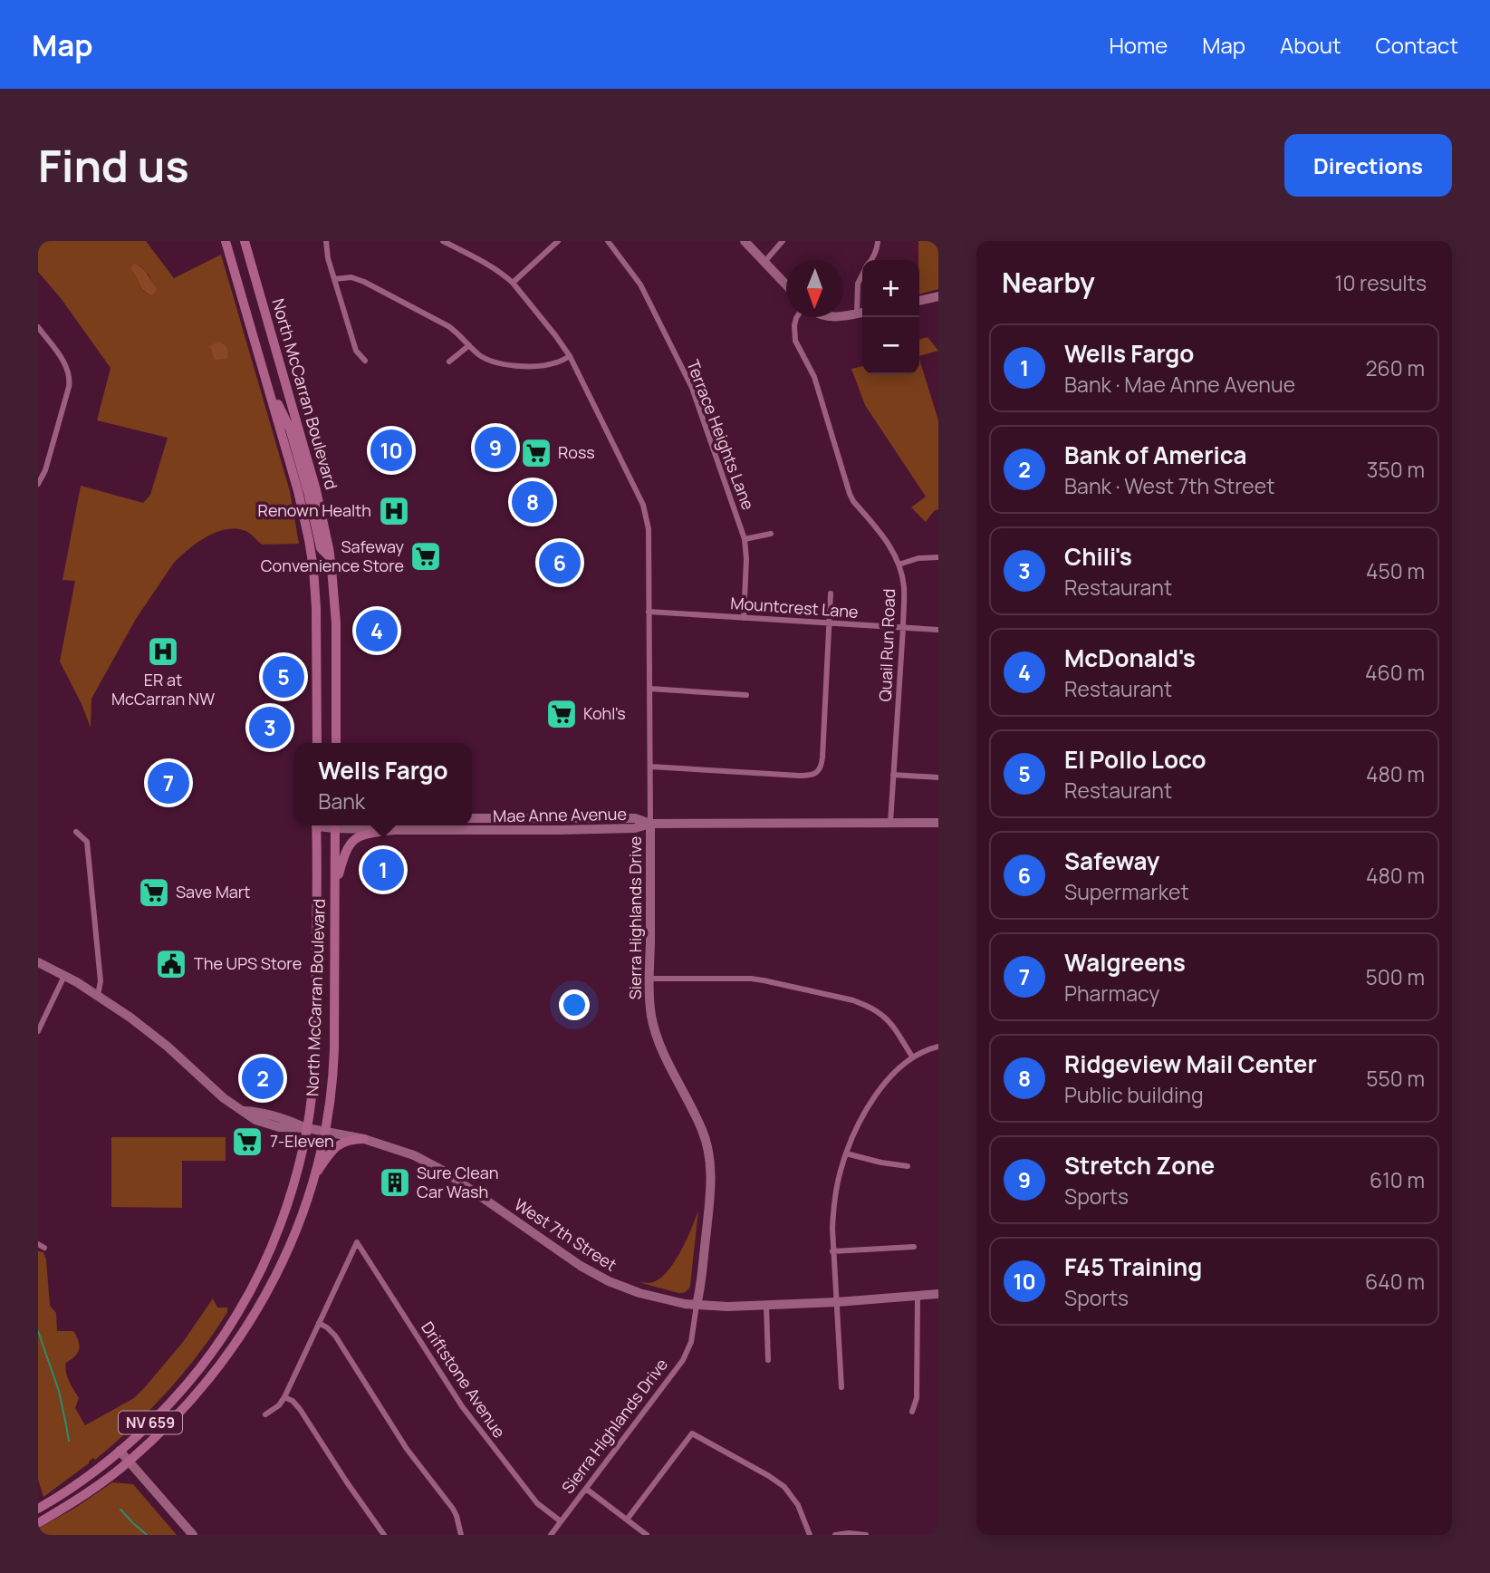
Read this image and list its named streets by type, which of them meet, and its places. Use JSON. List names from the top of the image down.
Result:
{
  "streets": {
    "main road": [
      "North McCarran Boulevard",
      "Mae Anne Avenue",
      "Sierra Highlands Drive",
      "West 7th Street",
      "NV 659"
    ],
    "street": [
      "Terrace Heights Lane",
      "Mountcrest Lane",
      "Quail Run Road",
      "Driftstone Avenue"
    ]
  },
  "crossings": [
    ["North McCarran Boulevard", "West 7th Street"],
    ["Terrace Heights Lane", "Mountcrest Lane"],
    ["Mountcrest Lane", "Quail Run Road"],
    ["Mountcrest Lane", "Sierra Highlands Drive"],
    ["Quail Run Road", "Mae Anne Avenue"],
    ["Mae Anne Avenue", "Sierra Highlands Drive"],
    ["Sierra Highlands Drive", "West 7th Street"],
    ["Sierra Highlands Drive", "Driftstone Avenue"]
  ],
  "places": {
    "supermarket": [
      "Ross",
      "Safeway Convenience Store",
      "Kohl's",
      "Save Mart",
      "7-Eleven"
    ],
    "hospital": ["Renown Health", "ER at McCarran NW"],
    "public building": ["The UPS Store"],
    "building": ["Sure Clean Car Wash"]
  },
  "north": "bottom",
  "page": {
    "header": "Map",
    "nav": [
      "Home",
      "Map",
      "About",
      "Contact"
    ],
    "buttons": "Directions",
    "title": "Find us",
    "heading": ["Nearby", "10 results"],
    "map_buttons": ["+", "−"],
    "list": [
      {
        "mark": "1",
        "name": "Wells Fargo",
        "note": "Bank · Mae Anne Avenue",
        "value": "260 m"
      },
      {
        "mark": "2",
        "name": "Bank of America",
        "note": "Bank · West 7th Street",
        "value": "350 m"
      },
      {
        "mark": "3",
        "name": "Chili's",
        "note": "Restaurant",
        "value": "450 m"
      },
      {
        "mark": "4",
        "name": "McDonald's",
        "note": "Restaurant",
        "value": "460 m"
      },
      {
        "mark": "5",
        "name": "El Pollo Loco",
        "note": "Restaurant",
        "value": "480 m"
      },
      {
        "mark": "6",
        "name": "Safeway",
        "note": "Supermarket",
        "value": "480 m"
      },
      {
        "mark": "7",
        "name": "Walgreens",
        "note": "Pharmacy",
        "value": "500 m"
      },
      {
        "mark": "8",
        "name": "Ridgeview Mail Center",
        "note": "Public building",
        "value": "550 m"
      },
      {
        "mark": "9",
        "name": "Stretch Zone",
        "note": "Sports",
        "value": "610 m"
      },
      {
        "mark": "10",
        "name": "F45 Training",
        "note": "Sports",
        "value": "640 m"
      }
    ],
    "pins": [
      "9",
      "10",
      "8",
      "6",
      "4",
      "5",
      "3",
      "7",
      "1",
      "2"
    ],
    "popup": ["Wells Fargo", "Bank"]
  }
}
